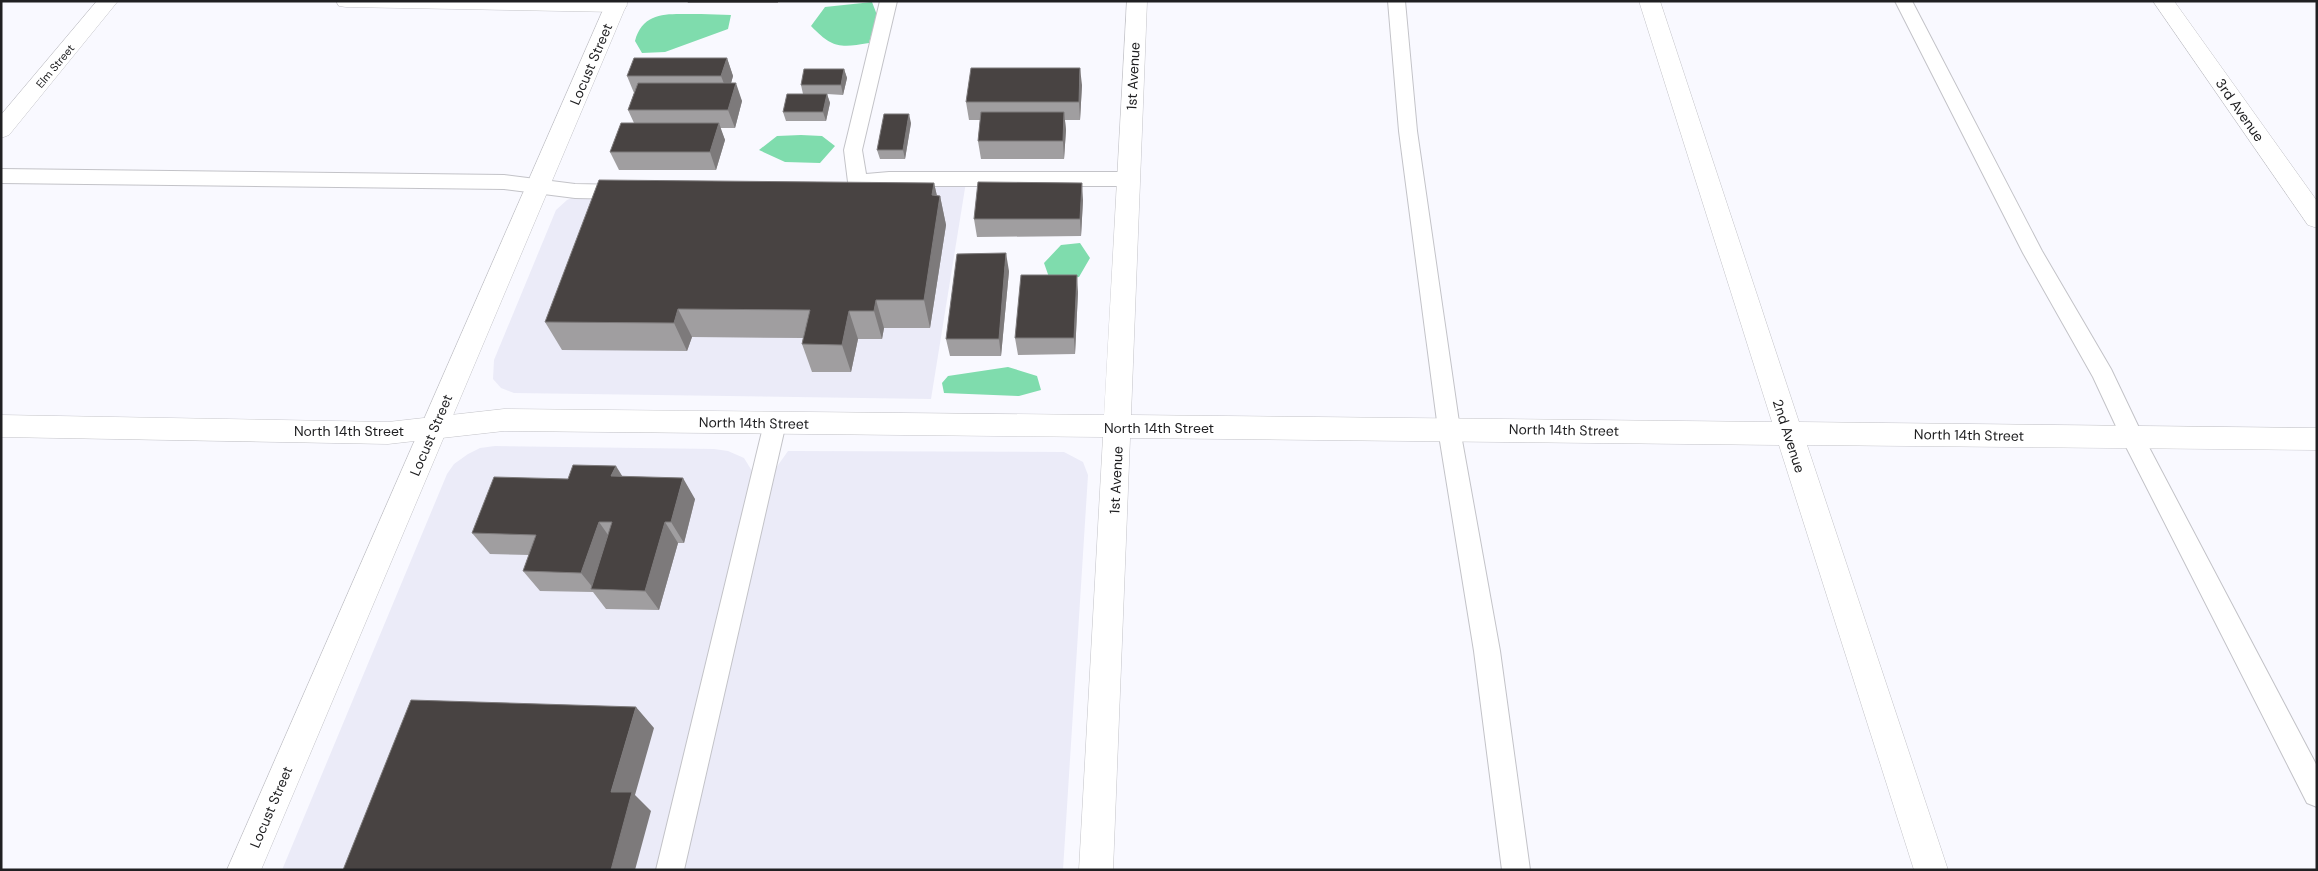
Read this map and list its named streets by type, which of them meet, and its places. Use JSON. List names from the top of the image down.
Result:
{
  "streets": {
    "street": [
      "Locust Street",
      "Elm Street",
      "1st Avenue",
      "3rd Avenue",
      "North 14th Street",
      "2nd Avenue"
    ]
  },
  "crossings": [
    ["Locust Street", "North 14th Street"],
    ["1st Avenue", "North 14th Street"],
    ["North 14th Street", "2nd Avenue"]
  ]
}
